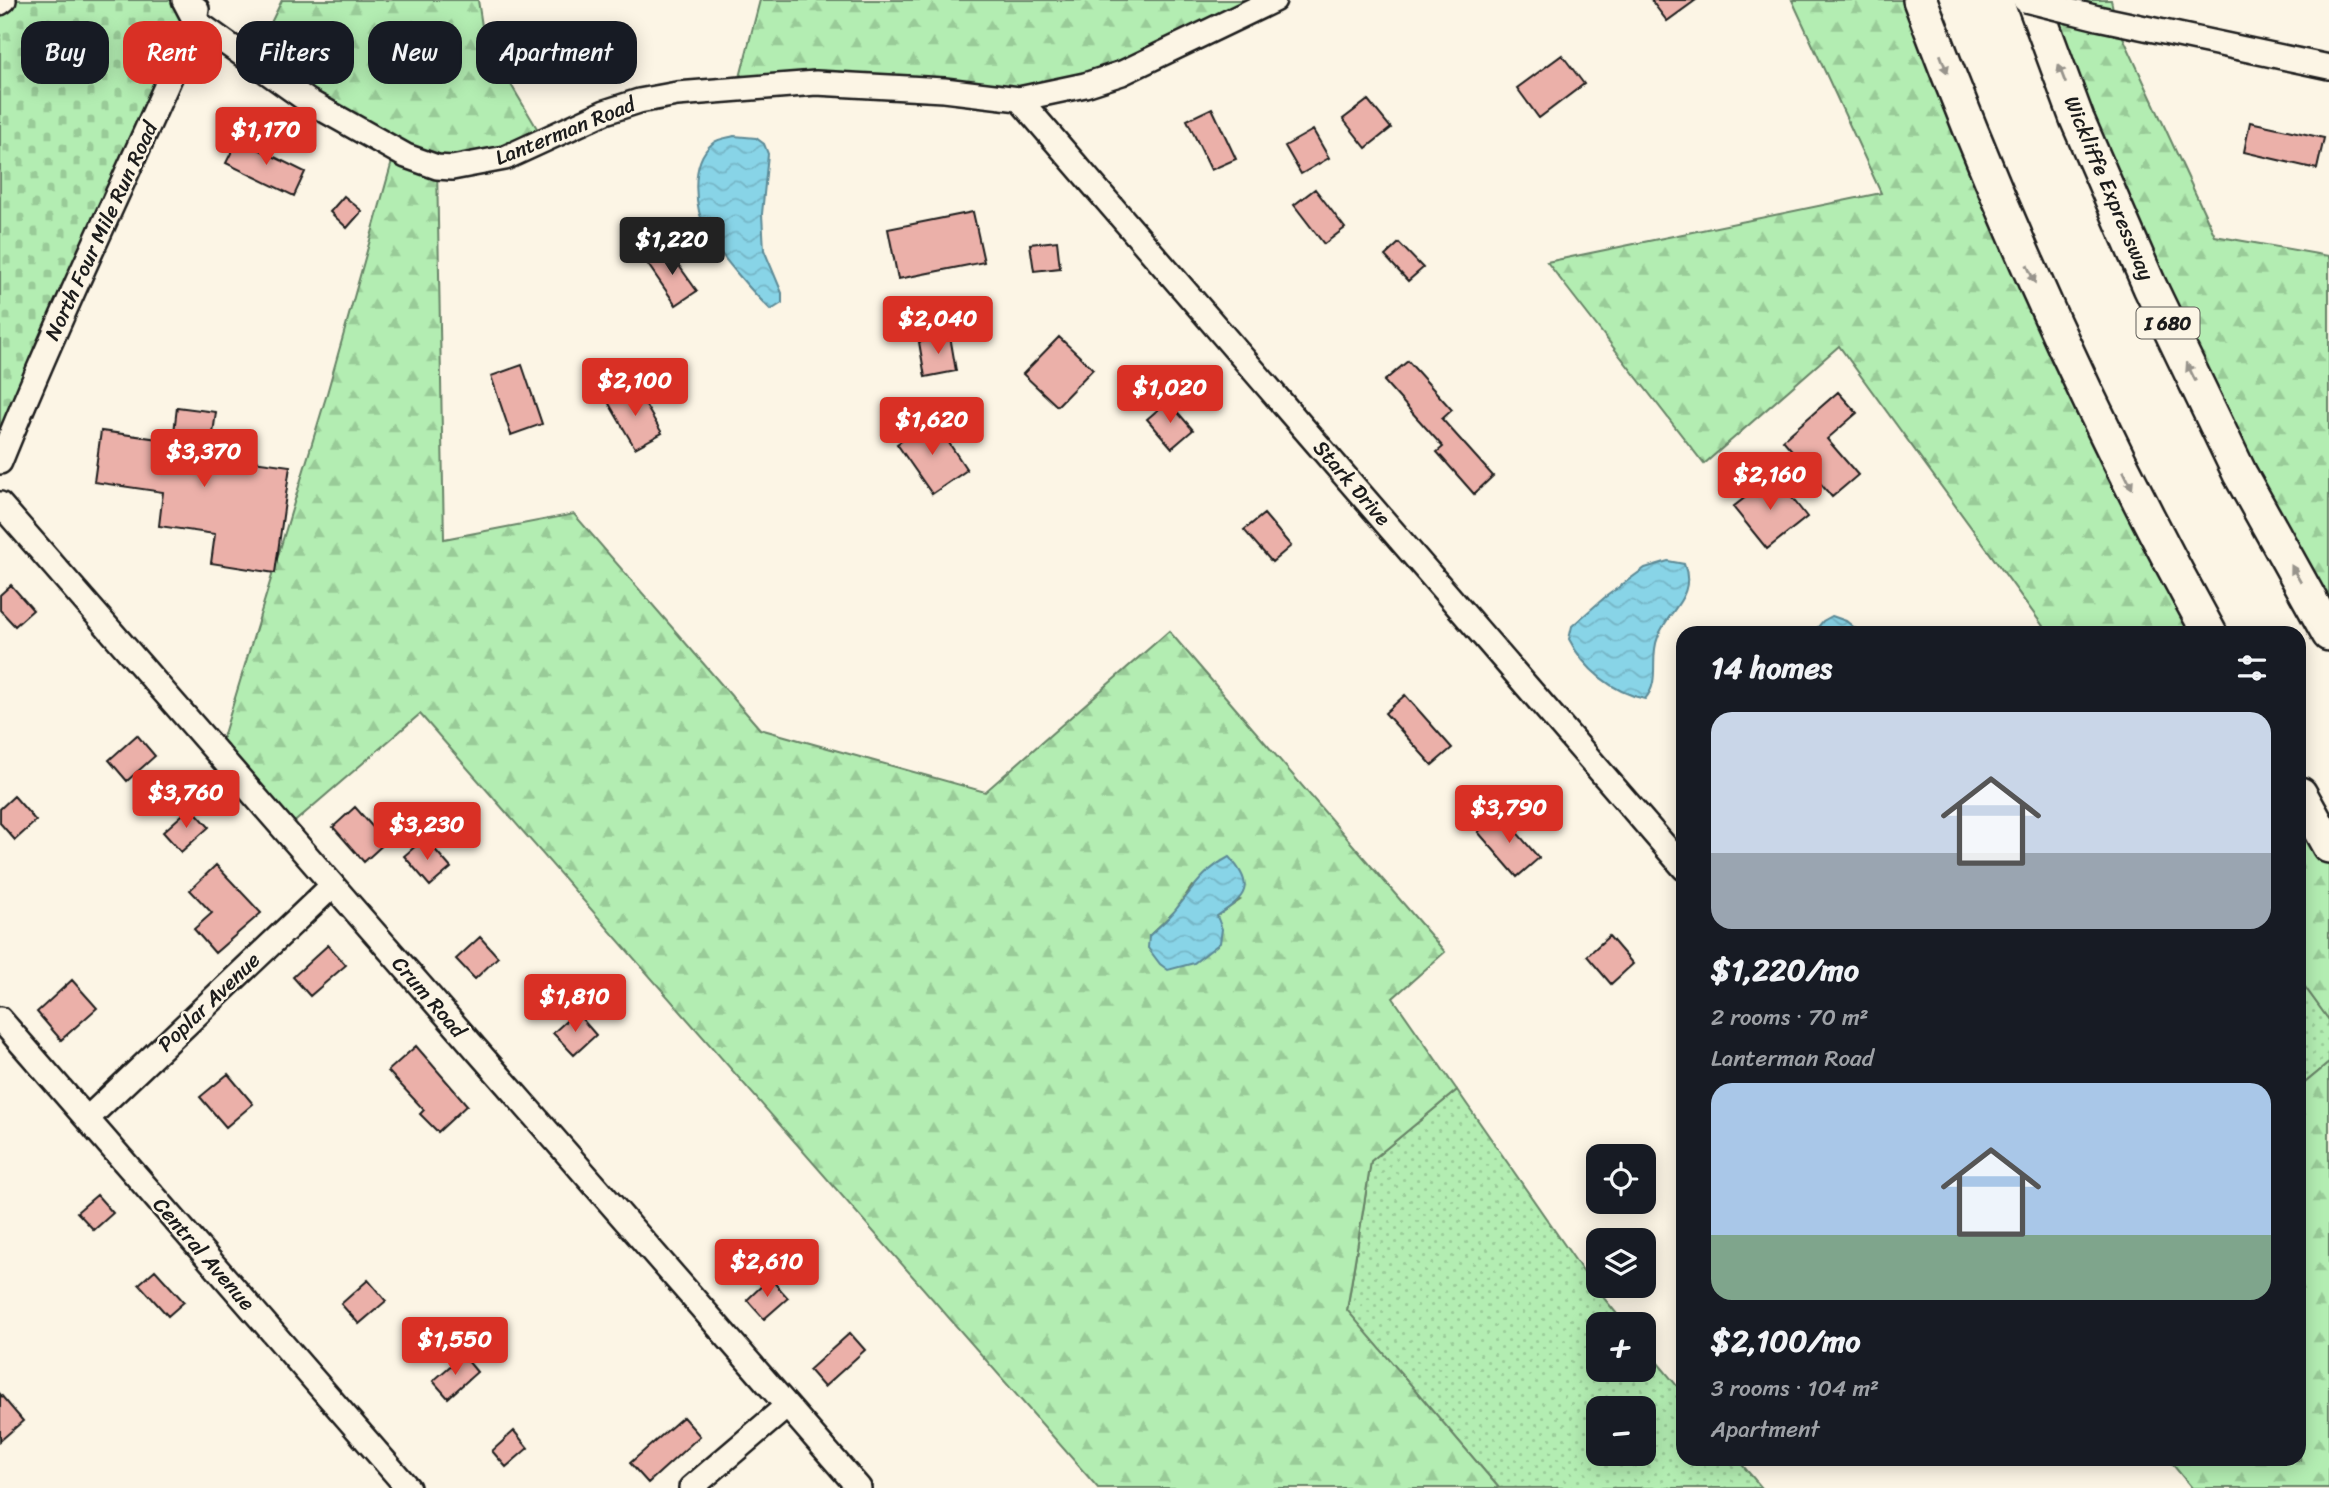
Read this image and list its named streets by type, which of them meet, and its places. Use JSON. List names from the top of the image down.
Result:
{
  "streets": {
    "highway": ["Wickliffe Expressway", "I 680"],
    "street": [
      "Lanterman Road",
      "North Four Mile Run Road",
      "Stark Drive",
      "Crum Road",
      "Poplar Avenue",
      "Central Avenue"
    ]
  },
  "crossings": [
    ["Lanterman Road", "North Four Mile Run Road"],
    ["Lanterman Road", "Stark Drive"],
    ["Crum Road", "Poplar Avenue"],
    ["Poplar Avenue", "Central Avenue"]
  ],
  "page": {
    "chip": [
      "Buy",
      "Rent",
      "Filters",
      "New",
      "Apartment"
    ],
    "price": [
      "$1,170",
      "$1,220",
      "$2,040",
      "$2,100",
      "$1,020",
      "$1,620",
      "$3,370",
      "$2,160",
      "$3,760",
      "$3,790",
      "$3,230",
      "$1,810",
      "$2,610",
      "$1,550"
    ],
    "heading": "14 homes",
    "list": [
      {
        "name": "$1,220/mo",
        "note": "2 rooms · 70 m² · Lanterman Road"
      },
      {
        "name": "$2,100/mo",
        "note": "3 rooms · 104 m² · Apartment"
      }
    ],
    "map_buttons": ["+", "−"]
  }
}
